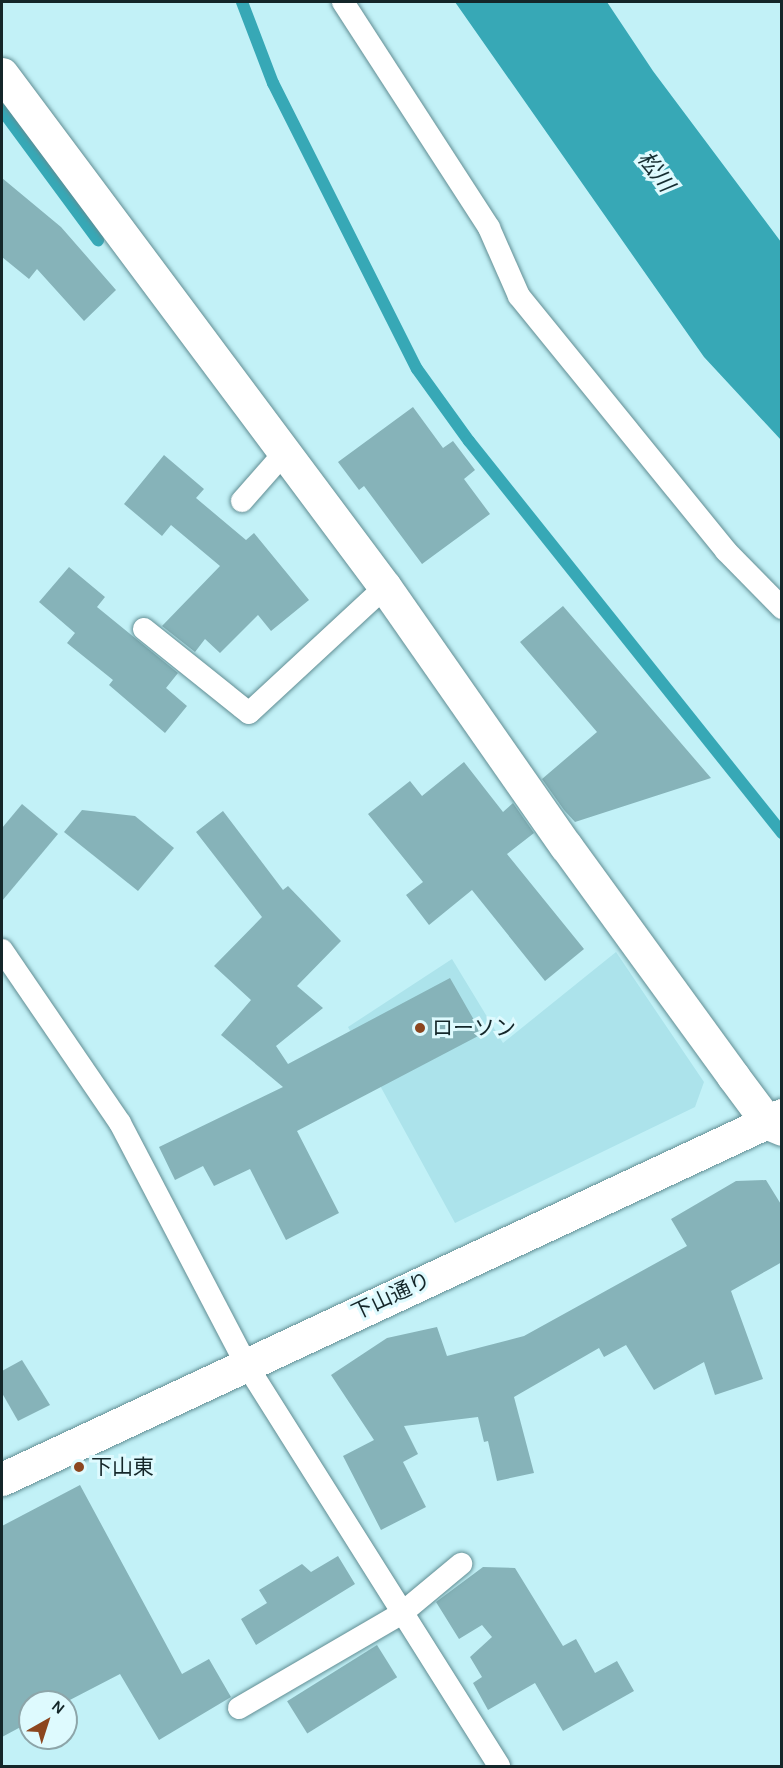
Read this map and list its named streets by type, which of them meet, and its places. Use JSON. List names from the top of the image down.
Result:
{
  "streets": {
    "street": ["下山通り"]
  },
  "water": ["松川"],
  "places": ["ローソン", "下山東"],
  "north": "top right"
}
